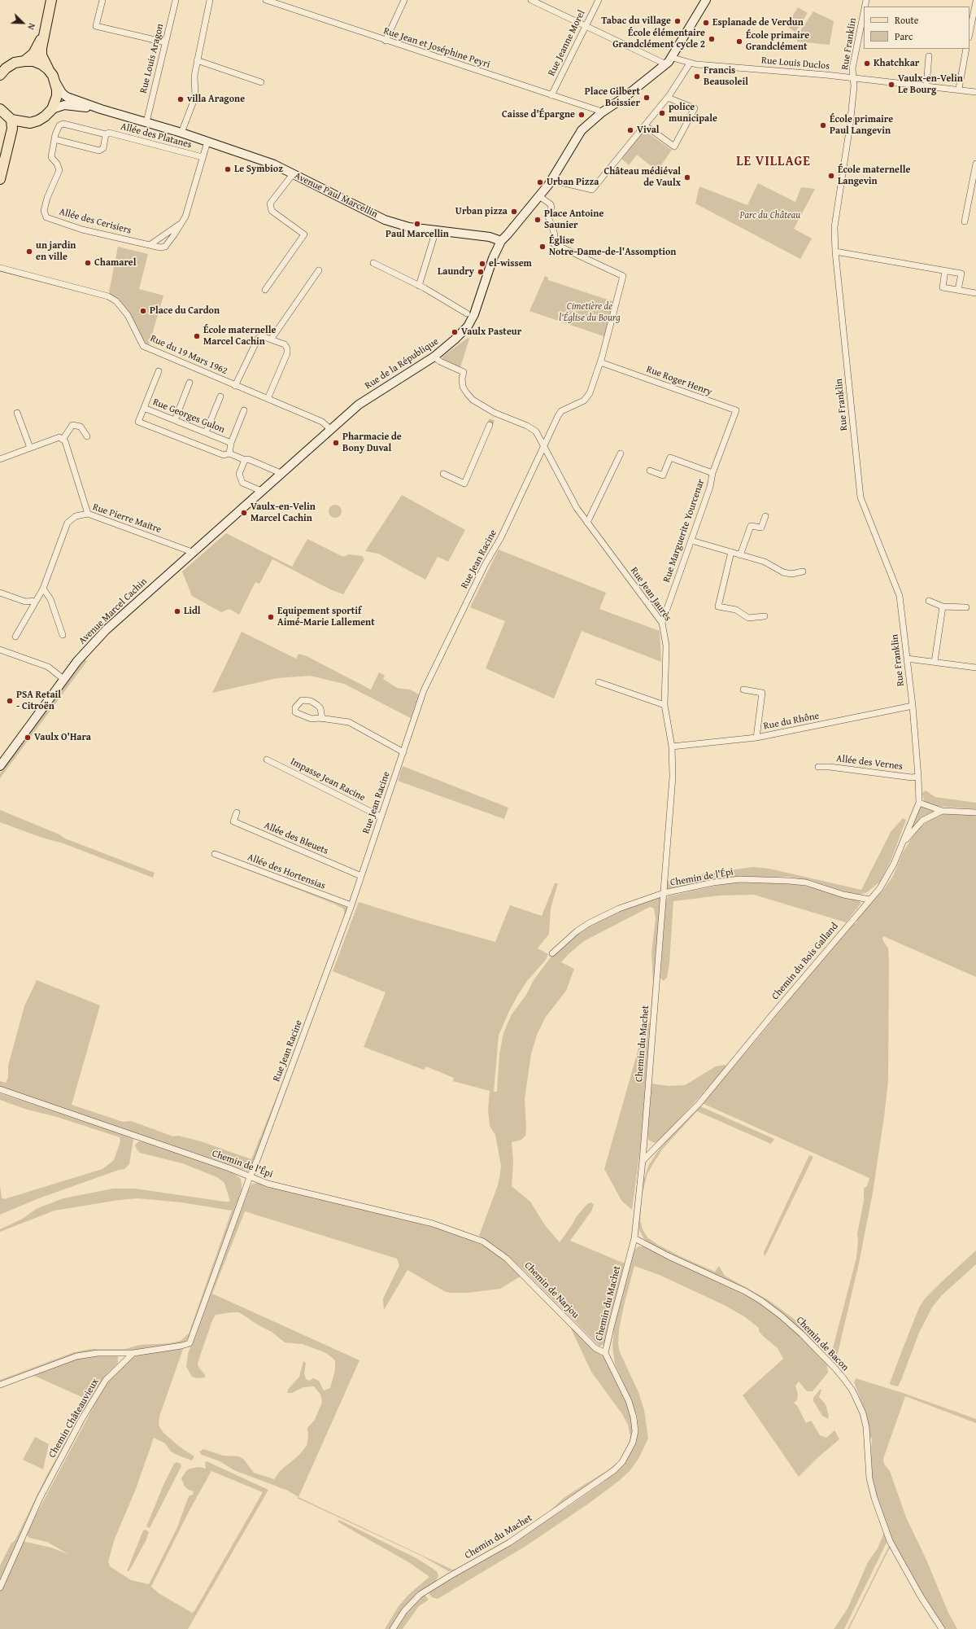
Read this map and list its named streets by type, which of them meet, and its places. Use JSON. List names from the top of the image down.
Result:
{
  "streets": {
    "street": [
      "Rue Jeanne Morel",
      "Rue Franklin",
      "Rue Jean et Joséphine Peyri",
      "Rue Louis Aragon",
      "Rue Louis Duclos",
      "Allée des Platanes",
      "Avenue Paul Marcellin",
      "Allée des Cerisiers",
      "Rue du 19 Mars 1962",
      "Rue de la République",
      "Rue Roger Henry",
      "Rue Georges Gulon",
      "Rue Pierre Maitre",
      "Rue Marguerite Yourcenar",
      "Rue Jean Racine",
      "Rue Jean Jaurès",
      "Avenue Marcel Cachin",
      "Rue du Rhône",
      "Allée des Vernes",
      "Impasse Jean Racine",
      "Allée des Bleuets",
      "Allée des Hortensias",
      "Chemin de l'Épi",
      "Chemin du Bois Galland",
      "Chemin du Machet",
      "Chemin de Narjou",
      "Chemin de Bacon",
      "Chemin Châteauvieux"
    ]
  },
  "crossings": [
    ["Rue Jeanne Morel", "Rue Jean et Joséphine Peyri"],
    ["Rue Franklin", "Rue Louis Duclos"],
    ["Rue Franklin", "Rue du Rhône"],
    ["Rue Franklin", "Allée des Vernes"],
    ["Rue Franklin", "Chemin du Bois Galland"],
    ["Rue Jean et Joséphine Peyri", "Rue de la République"],
    ["Rue Louis Aragon", "Avenue Paul Marcellin"],
    ["Rue Louis Duclos", "Rue de la République"],
    ["Allée des Platanes", "Allée des Cerisiers"],
    ["Avenue Paul Marcellin", "Allée des Cerisiers"],
    ["Avenue Paul Marcellin", "Rue de la République"],
    ["Rue du 19 Mars 1962", "Rue de la République"],
    ["Rue de la République", "Rue Georges Gulon"],
    ["Rue de la République", "Rue Jean Jaurès"],
    ["Rue de la République", "Avenue Marcel Cachin"],
    ["Rue Roger Henry", "Rue Marguerite Yourcenar"],
    ["Rue Pierre Maitre", "Avenue Marcel Cachin"],
    ["Rue Marguerite Yourcenar", "Rue Jean Jaurès"],
    ["Rue Jean Racine", "Rue Jean Jaurès"],
    ["Rue Jean Racine", "Impasse Jean Racine"],
    ["Rue Jean Racine", "Allée des Bleuets"],
    ["Rue Jean Racine", "Allée des Hortensias"],
    ["Rue Jean Racine", "Chemin de l'Épi"],
    ["Rue Jean Jaurès", "Rue du Rhône"],
    ["Rue Jean Jaurès", "Chemin de l'Épi"],
    ["Rue Jean Jaurès", "Chemin du Machet"],
    ["Chemin de l'Épi", "Chemin du Bois Galland"],
    ["Chemin de l'Épi", "Chemin du Machet"],
    ["Chemin de l'Épi", "Chemin de Narjou"],
    ["Chemin du Bois Galland", "Chemin du Machet"],
    ["Chemin du Machet", "Chemin de Narjou"],
    ["Chemin du Machet", "Chemin de Bacon"]
  ],
  "districts": ["LE VILLAGE"],
  "parks": ["Parc du Château", "Cimetière de l'Église du Bourg"],
  "places": [
    "Tabac du village",
    "Esplanade de Verdun",
    "École élémentaire Grandclément cycle 2",
    "École primaire Grandclément",
    "Khatchkar",
    "Francis Beausoleil",
    "Vaulx-en-Velin Le Bourg",
    "Place Gilbert Boissier",
    "villa Aragone",
    "police municipale",
    "Caisse d'Épargne",
    "École primaire Paul Langevin",
    "Vival",
    "Le Symbioz",
    "École maternelle Langevin",
    "Château médiéval de Vaulx",
    "Urban Pizza",
    "Urban pizza",
    "Place Antoine Saunier",
    "Paul Marcellin",
    "Église Notre-Dame-de-l'Assomption",
    "un jardin en ville",
    "Chamarel",
    "el-wissem",
    "Laundry",
    "Place du Cardon",
    "Vaulx Pasteur",
    "École maternelle Marcel Cachin",
    "Pharmacie de Bony Duval",
    "Vaulx-en-Velin Marcel Cachin",
    "Lidl",
    "Equipement sportif Aimé-Marie Lallement",
    "PSA Retail - Citroën",
    "Vaulx O'Hara"
  ],
  "legend": ["Route", "Parc"],
  "north": "bottom right"
}
